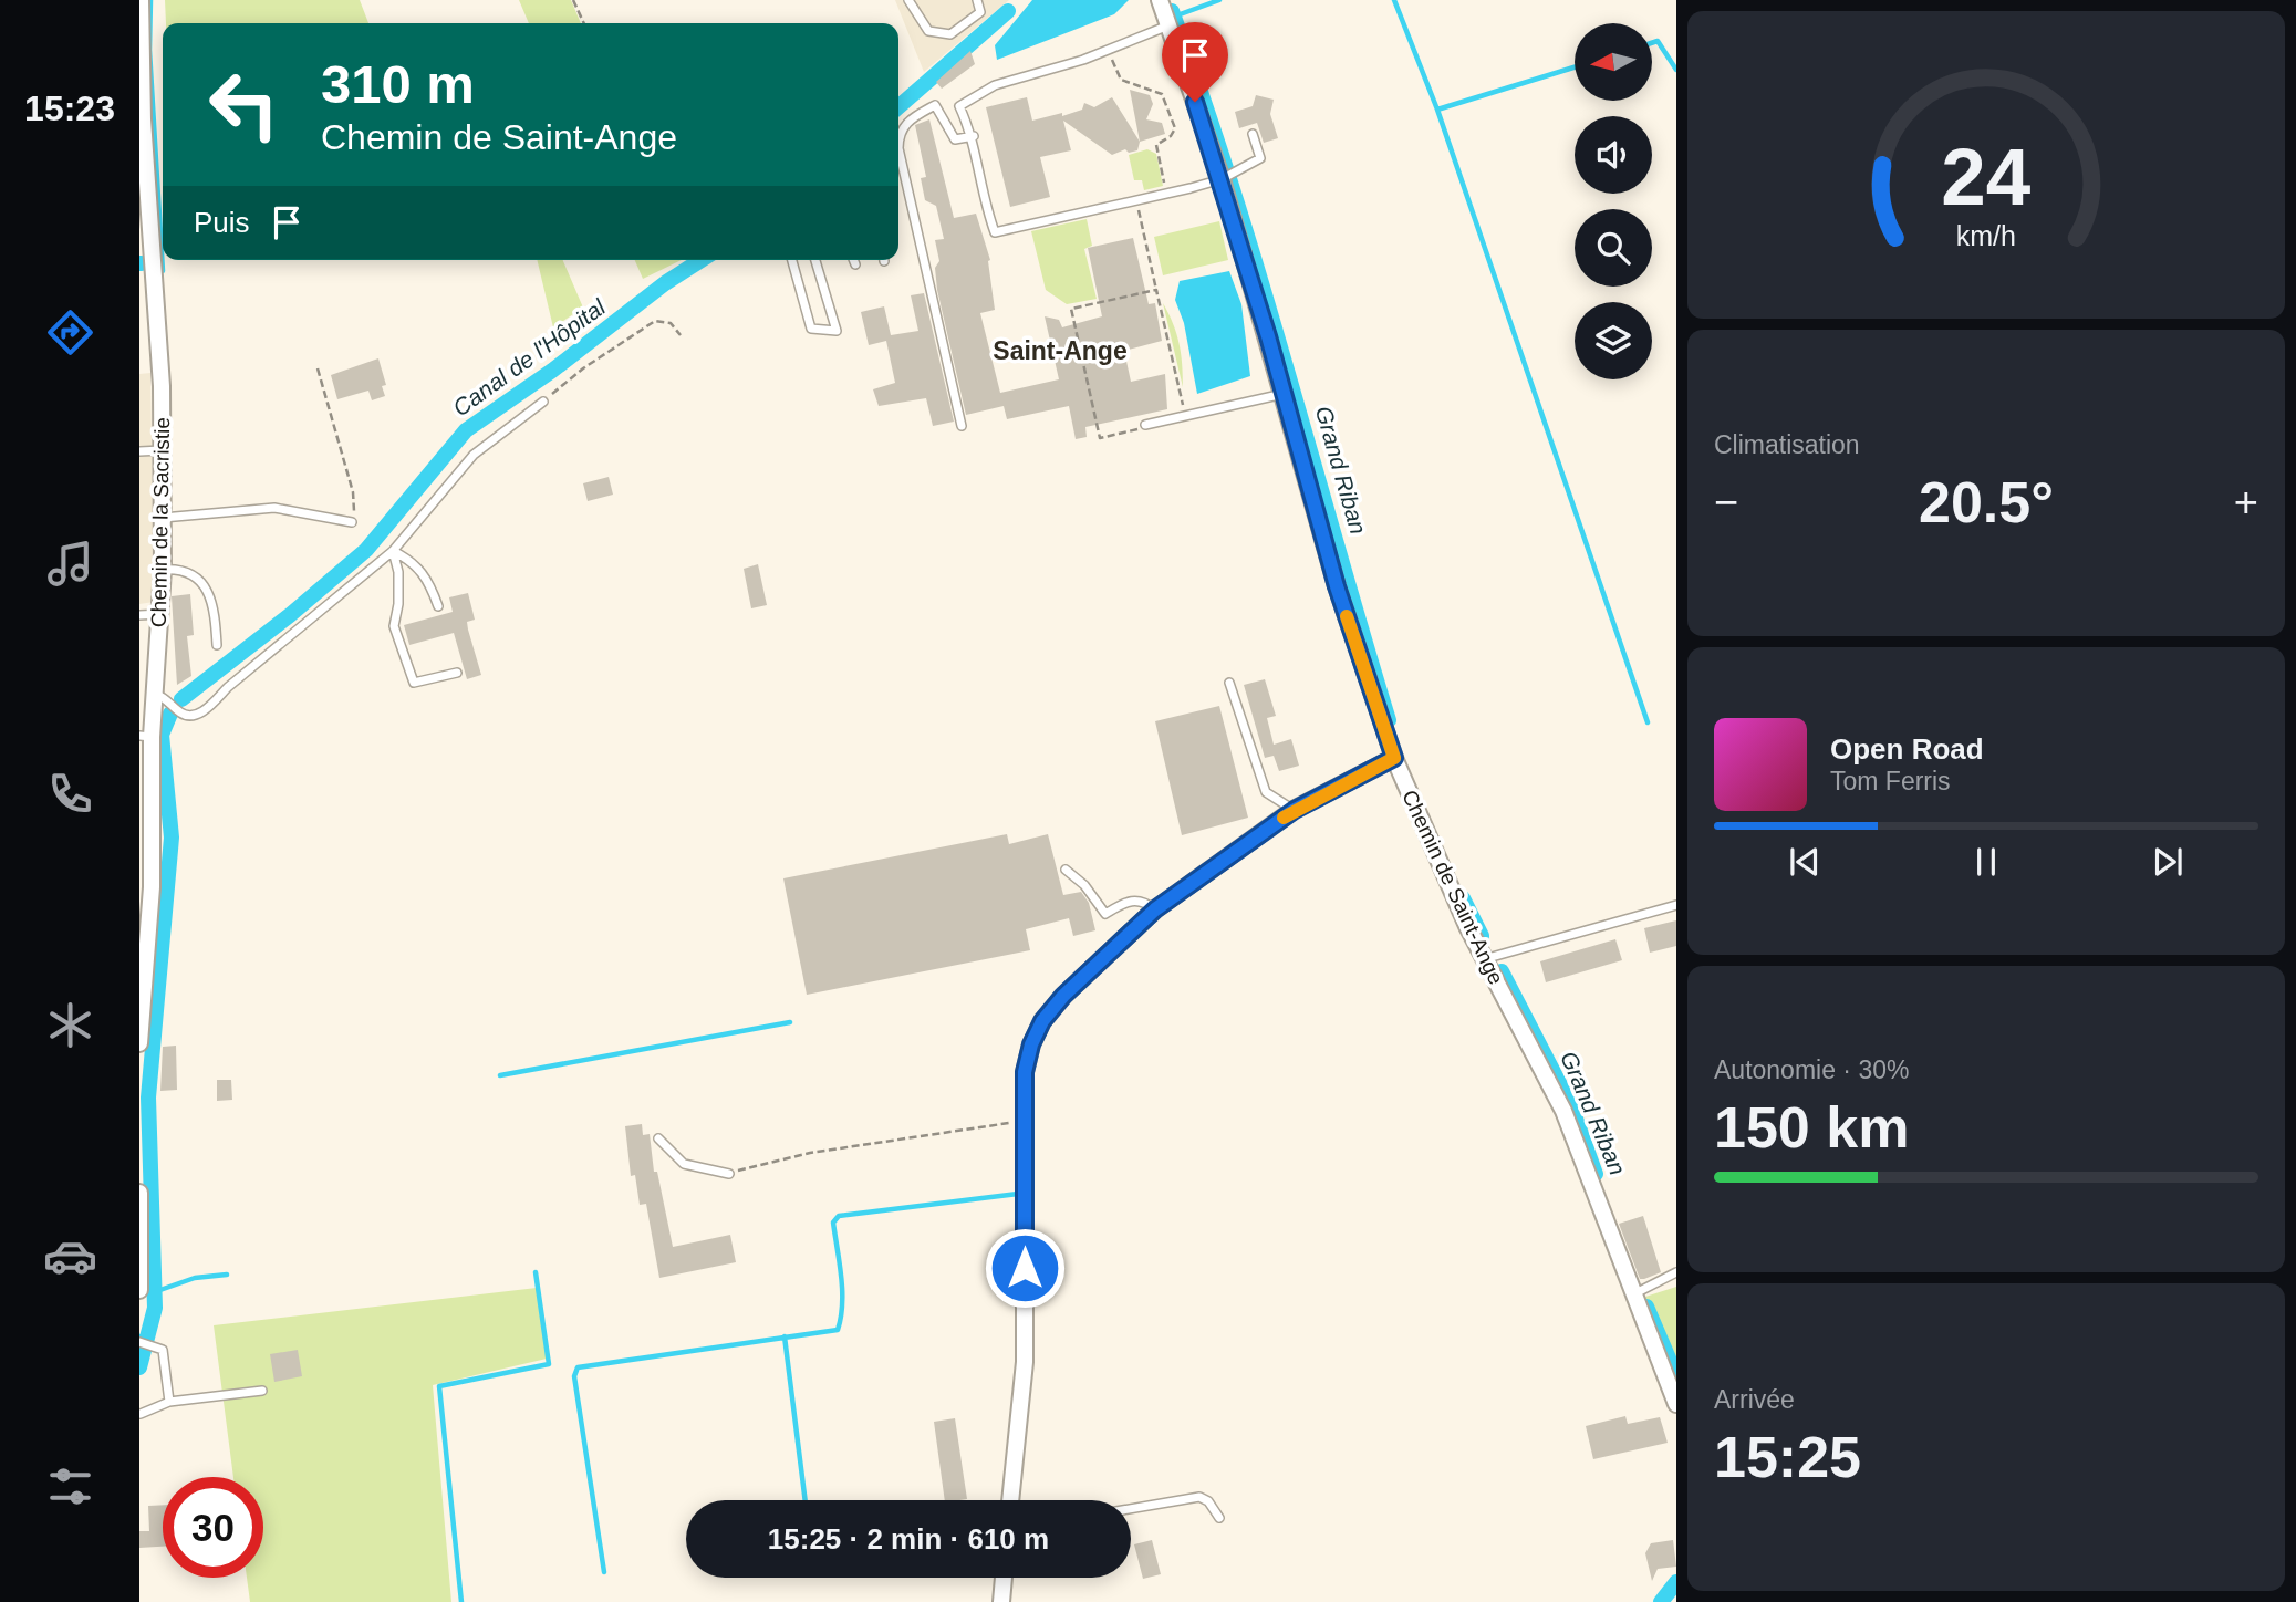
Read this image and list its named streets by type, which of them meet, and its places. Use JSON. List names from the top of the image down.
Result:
{
  "streets": {
    "street": ["Chemin de la Sacristie", "Chemin de Saint-Ange"]
  },
  "districts": ["Saint-Ange"],
  "water": ["Canal de l'Hôpital", "Grand Riban"],
  "north": "left",
  "page": {
    "tabs": "15:23",
    "turn": ["310 m", "Chemin de Saint-Ange"],
    "then": "Puis",
    "tile": [
      "Climatisation",
      ["Autonomie · 30%", "150 km"],
      ["Arrivée", "15:25"]
    ],
    "heat": ["−", "20.5°", "+"],
    "song": ["Open Road", "Tom Ferris"],
    "limit": "30",
    "trip": "15:25 · 2 min · 610 m",
    "gauge": ["24", "km/h"]
  }
}
